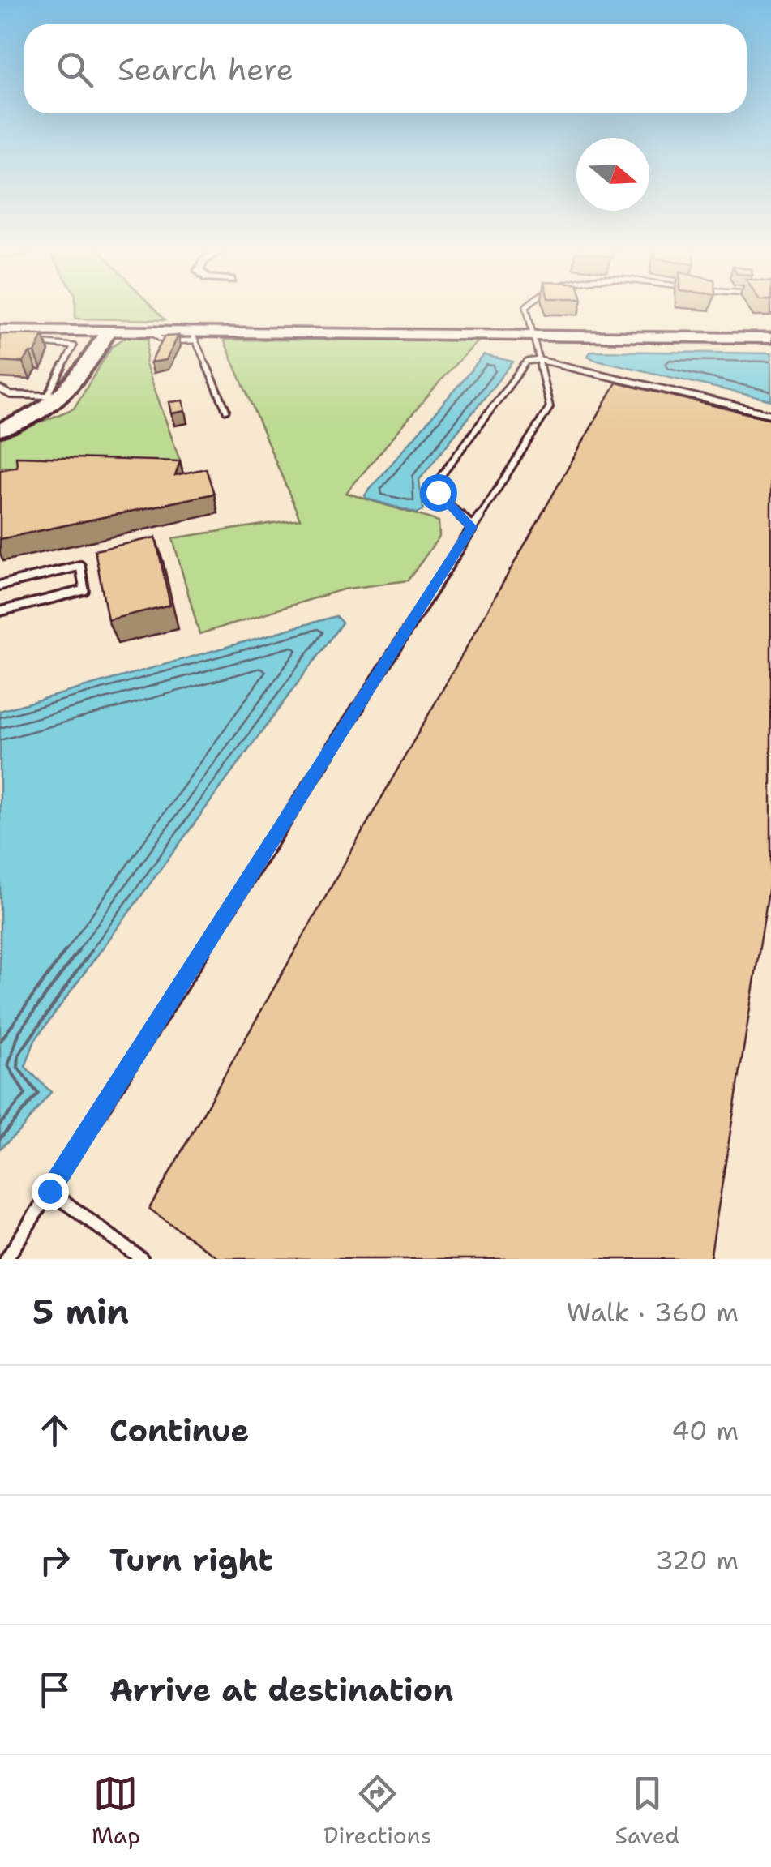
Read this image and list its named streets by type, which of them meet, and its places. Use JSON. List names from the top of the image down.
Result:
{
  "north": "right",
  "page": {
    "search": "Search here",
    "heading": ["5 min", "Walk · 360 m"],
    "list": [
      ["Continue", "40 m"],
      ["Turn right", "320 m"],
      "Arrive at destination"
    ],
    "nav": ["Map", "Directions", "Saved"]
  }
}
